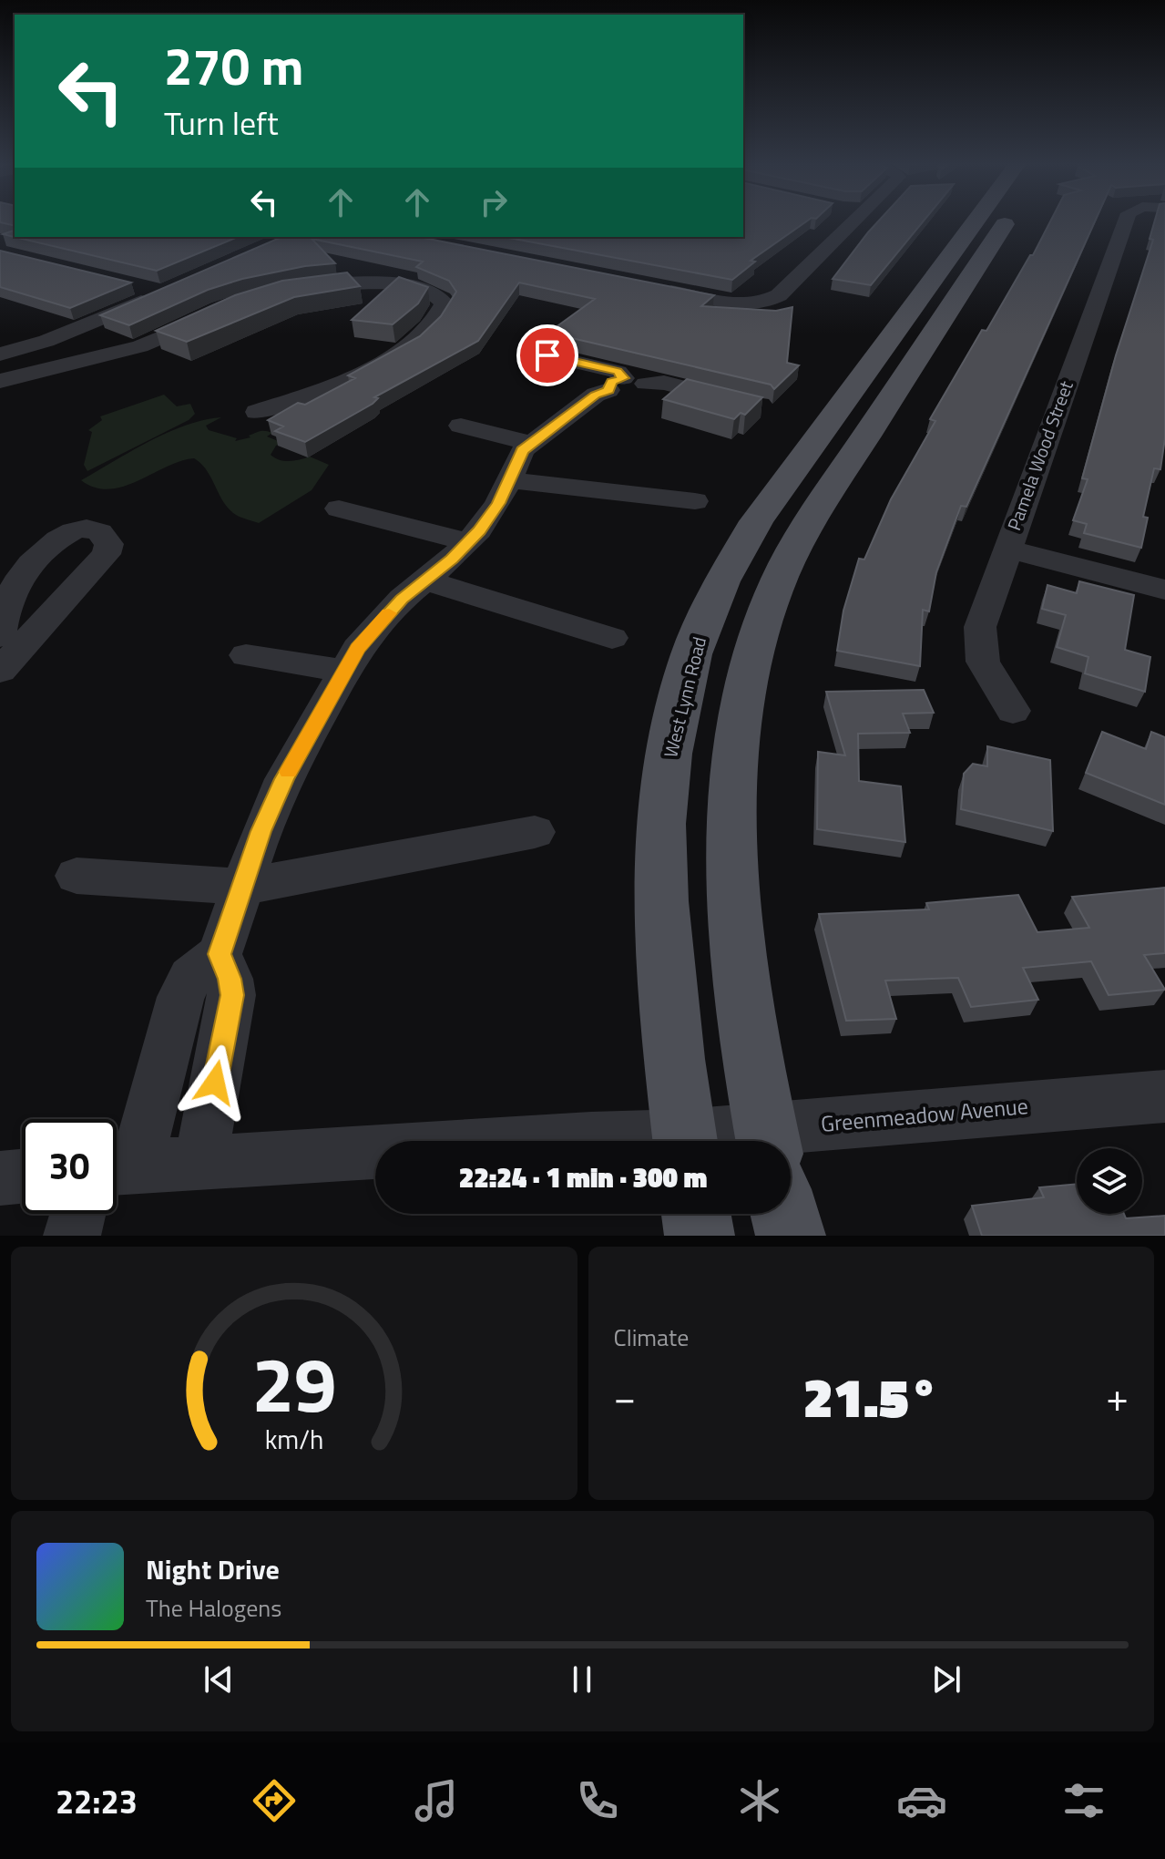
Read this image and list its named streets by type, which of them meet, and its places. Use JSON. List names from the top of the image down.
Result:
{
  "streets": {
    "main road": ["West Lynn Road"],
    "street": ["Pamela Wood Street", "Greenmeadow Avenue"]
  },
  "page": {
    "turn": ["270 m", "Turn left"],
    "limit": "30",
    "trip": "22:24 · 1 min · 300 m",
    "tile": "Climate",
    "heat": ["−", "21.5°", "+"],
    "song": ["Night Drive", "The Halogens"],
    "tabs": "22:23",
    "gauge": ["29", "km/h"]
  }
}
